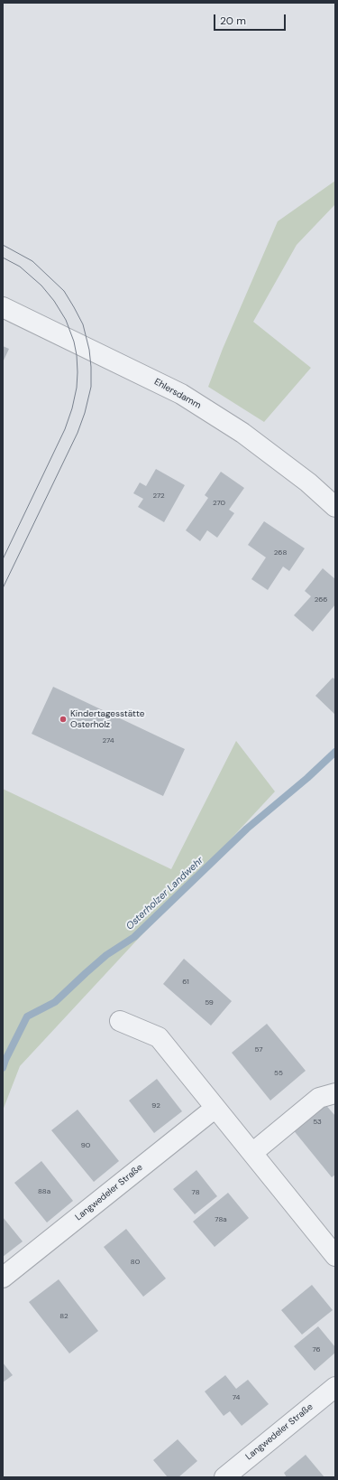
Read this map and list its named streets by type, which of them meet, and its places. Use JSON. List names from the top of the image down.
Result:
{
  "streets": {
    "street": ["Ehlersdamm", "Langwedeler Straße"]
  },
  "water": ["Osterholzer Landwehr"],
  "places": ["Kindertagesstätte Osterholz"],
  "house_numbers": [
    "272",
    "270",
    "268",
    "266",
    "274",
    "61",
    "59",
    "57",
    "55",
    "92",
    "53",
    "90",
    "88a",
    "78",
    "78a",
    "80",
    "82",
    "76",
    "74"
  ],
  "scale_bar": "20 m"
}
